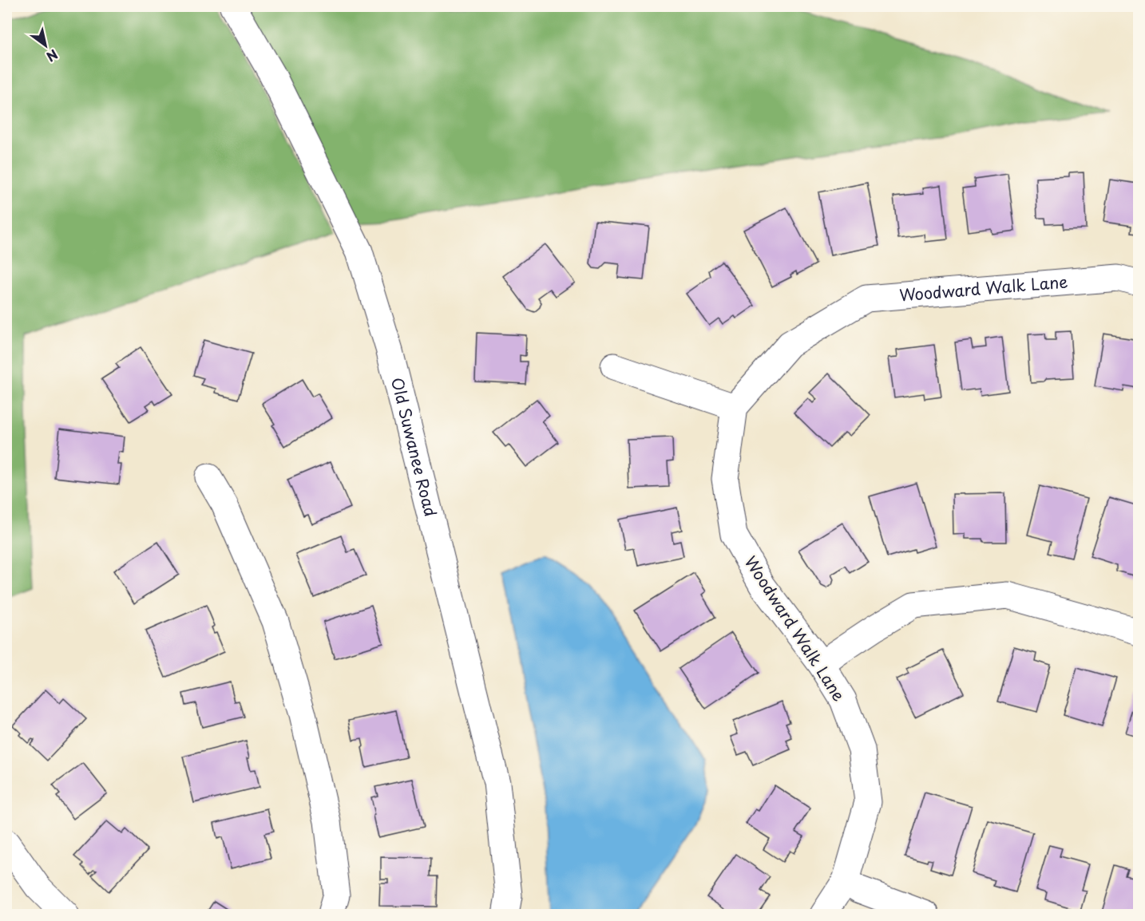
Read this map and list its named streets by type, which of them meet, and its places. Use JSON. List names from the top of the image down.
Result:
{
  "streets": {
    "street": ["Woodward Walk Lane", "Old Suwanee Road"]
  },
  "north": "bottom right"
}
